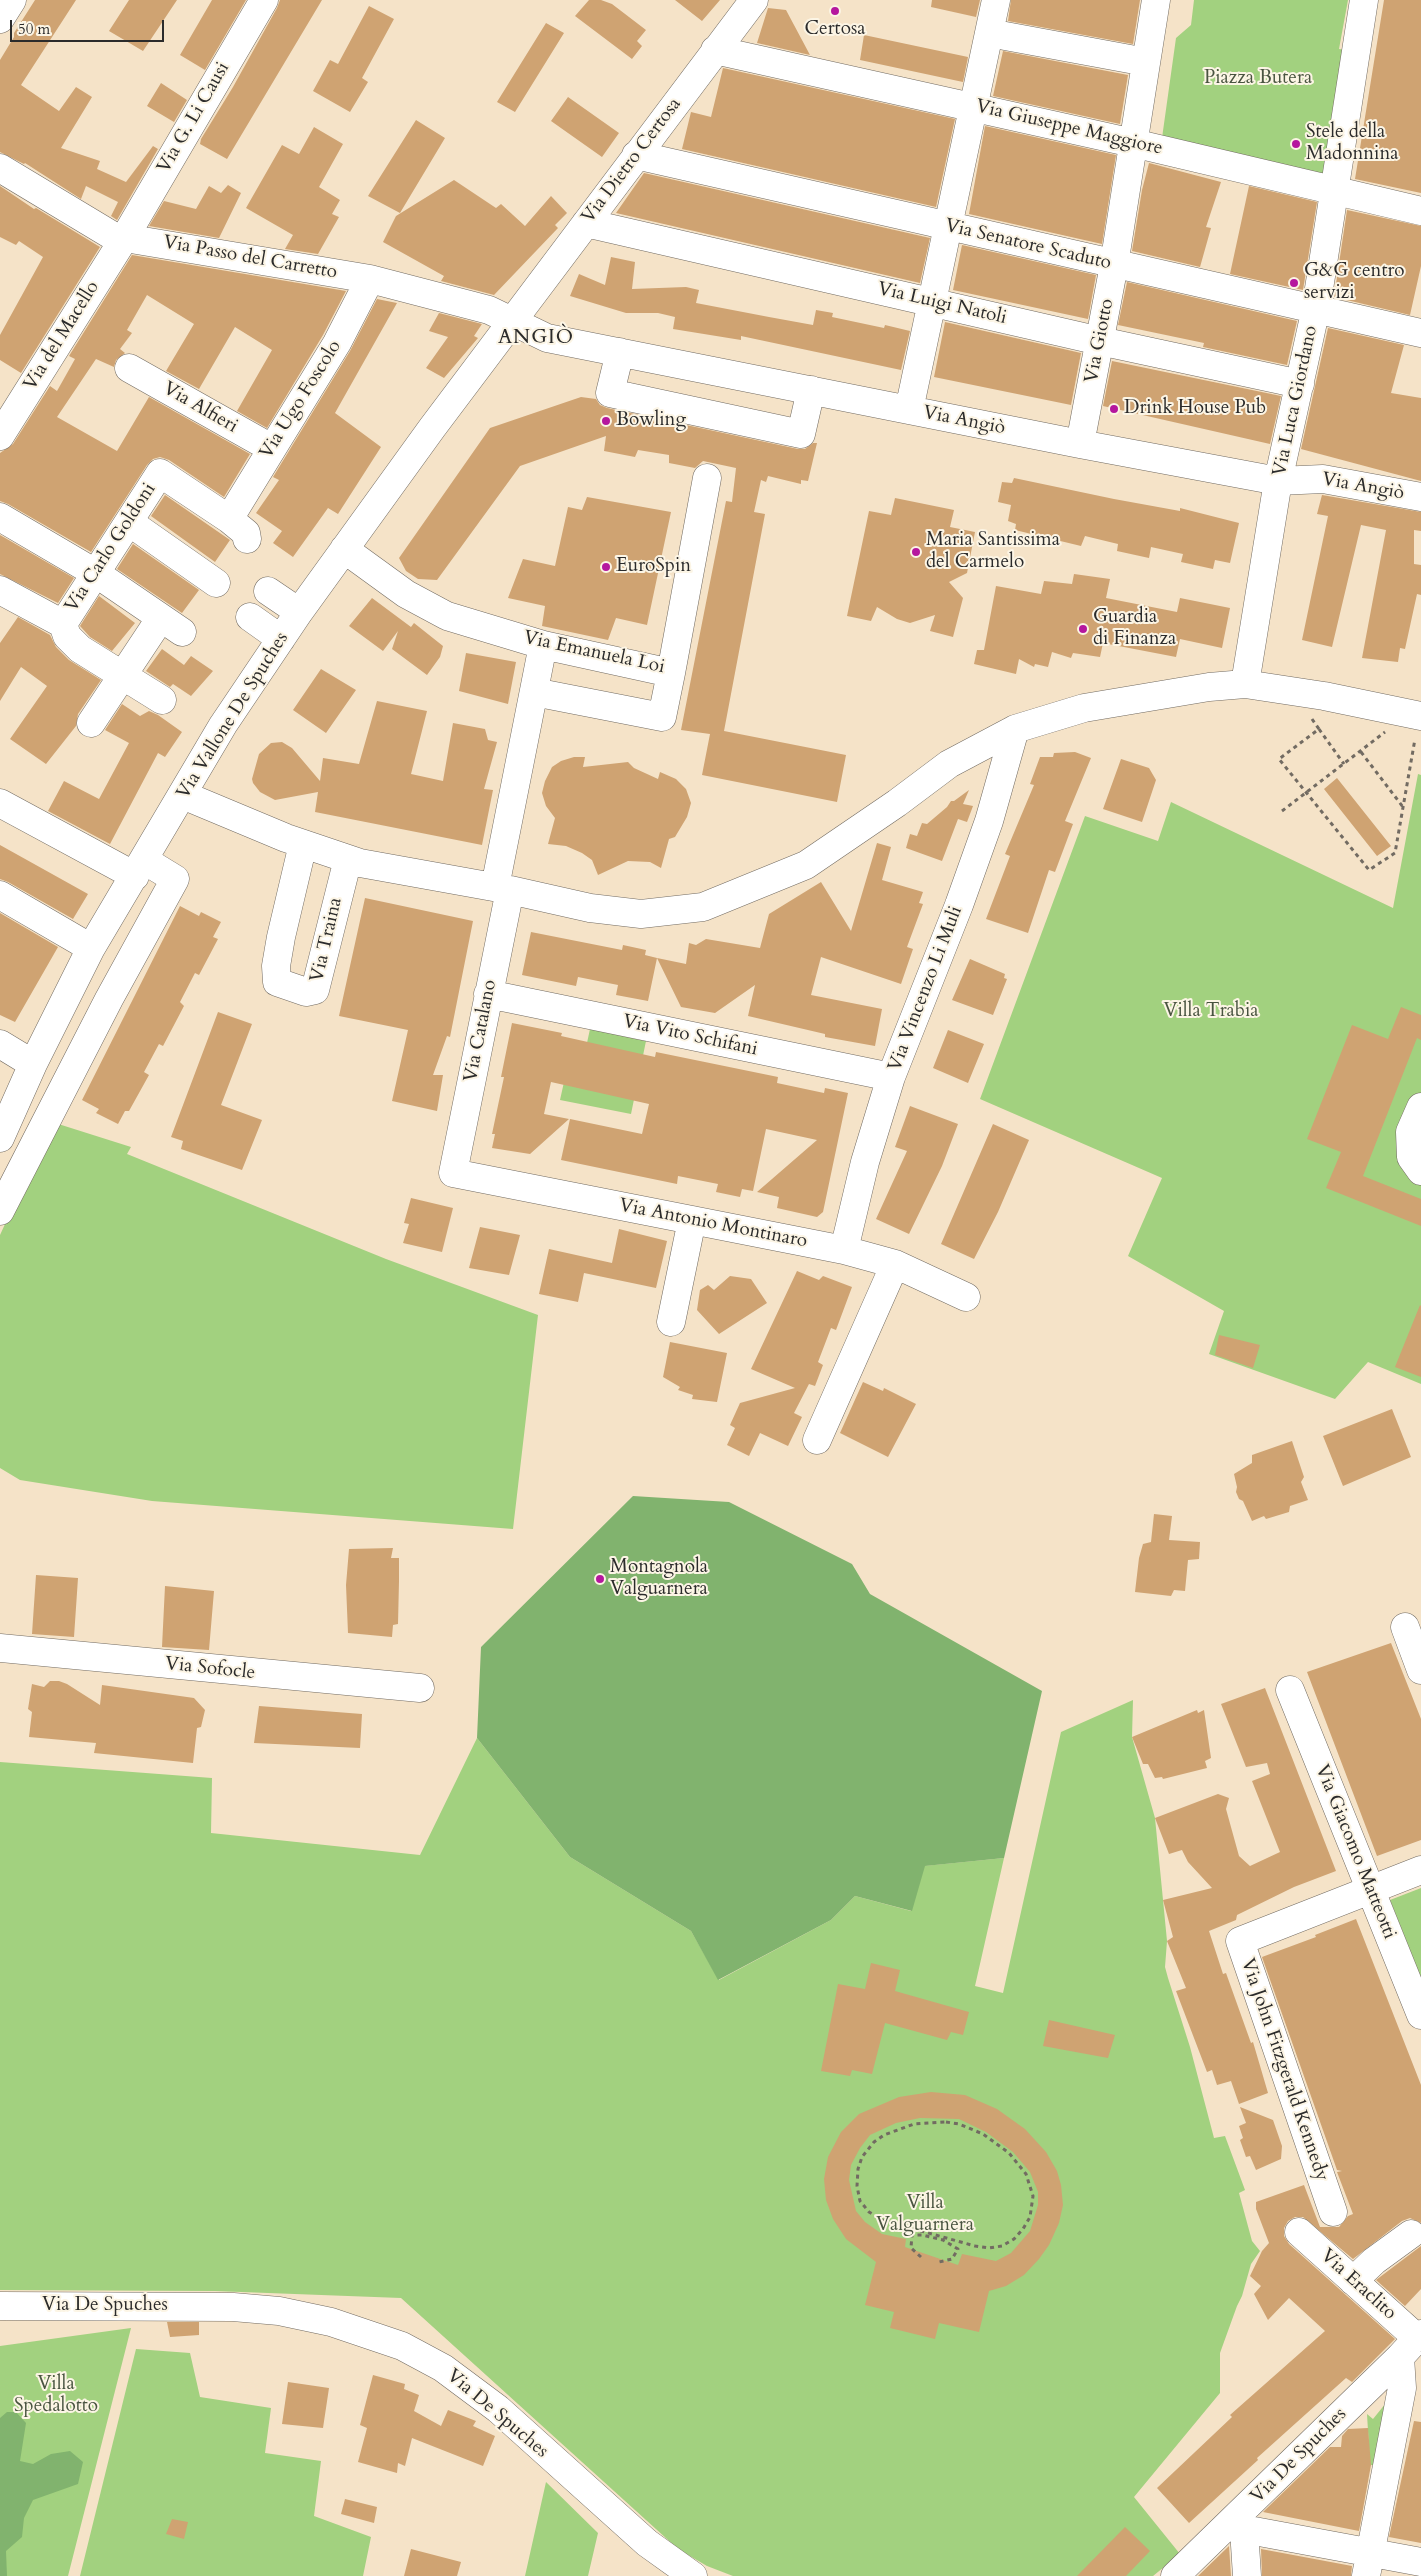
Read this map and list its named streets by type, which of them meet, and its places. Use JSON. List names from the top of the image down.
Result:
{
  "streets": {
    "street": [
      "Via G. Li Causi",
      "Via Giuseppe Maggiore",
      "Via Dietro Certosa",
      "Via Senatore Scaduto",
      "Via Passo del Carretto",
      "Via Luigi Natoli",
      "Via del Macello",
      "Via Giotto",
      "Via Ugo Foscolo",
      "Via Luca Giordano",
      "Via Alfieri",
      "Via Angiò",
      "Via Carlo Goldoni",
      "Via Emanuela Loi",
      "Via Vallone De Spuches",
      "Via Traina",
      "Via Vincenzo Li Muli",
      "Via Catalano",
      "Via Vito Schifani",
      "Via Antonio Montinaro",
      "Via Sofocle",
      "Via Giacomo Matteotti",
      "Via John Fitzgerald Kennedy",
      "Via Eraclito",
      "Via De Spuches"
    ]
  },
  "crossings": [
    ["Via G. Li Causi", "Via Passo del Carretto"],
    ["Via G. Li Causi", "Via del Macello"],
    ["Via Giuseppe Maggiore", "Via Dietro Certosa"],
    ["Via Giuseppe Maggiore", "Via Giotto"],
    ["Via Giuseppe Maggiore", "Via Luca Giordano"],
    ["Via Dietro Certosa", "Via Senatore Scaduto"],
    ["Via Dietro Certosa", "Via Passo del Carretto"],
    ["Via Dietro Certosa", "Via Luigi Natoli"],
    ["Via Dietro Certosa", "Via Angiò"],
    ["Via Dietro Certosa", "Via Vallone De Spuches"],
    ["Via Senatore Scaduto", "Via Giotto"],
    ["Via Senatore Scaduto", "Via Luca Giordano"],
    ["Via Passo del Carretto", "Via del Macello"],
    ["Via Passo del Carretto", "Via Ugo Foscolo"],
    ["Via Passo del Carretto", "Via Angiò"],
    ["Via Passo del Carretto", "Via Vallone De Spuches"],
    ["Via Luigi Natoli", "Via Giotto"],
    ["Via Luigi Natoli", "Via Luca Giordano"],
    ["Via Giotto", "Via Angiò"],
    ["Via Ugo Foscolo", "Via Alfieri"],
    ["Via Ugo Foscolo", "Via Carlo Goldoni"],
    ["Via Luca Giordano", "Via Angiò"],
    ["Via Angiò", "Via Vallone De Spuches"],
    ["Via Emanuela Loi", "Via Vallone De Spuches"],
    ["Via Emanuela Loi", "Via Catalano"],
    ["Via Vincenzo Li Muli", "Via Vito Schifani"],
    ["Via Vincenzo Li Muli", "Via Antonio Montinaro"],
    ["Via Catalano", "Via Vito Schifani"],
    ["Via Catalano", "Via Antonio Montinaro"],
    ["Via Giacomo Matteotti", "Via John Fitzgerald Kennedy"],
    ["Via Eraclito", "Via De Spuches"]
  ],
  "districts": ["ANGIÒ"],
  "parks": [
    "Piazza Butera",
    "Villa Trabia",
    "Villa Valguarnera",
    "Villa Spedalotto"
  ],
  "places": [
    "Certosa",
    "Stele della Madonnina",
    "G&G centro servizi",
    "Drink House Pub",
    "Bowling",
    "Maria Santissima del Carmelo",
    "EuroSpin",
    "Guardia di Finanza",
    "Montagnola Valguarnera"
  ],
  "scale_bar": "50 m"
}
